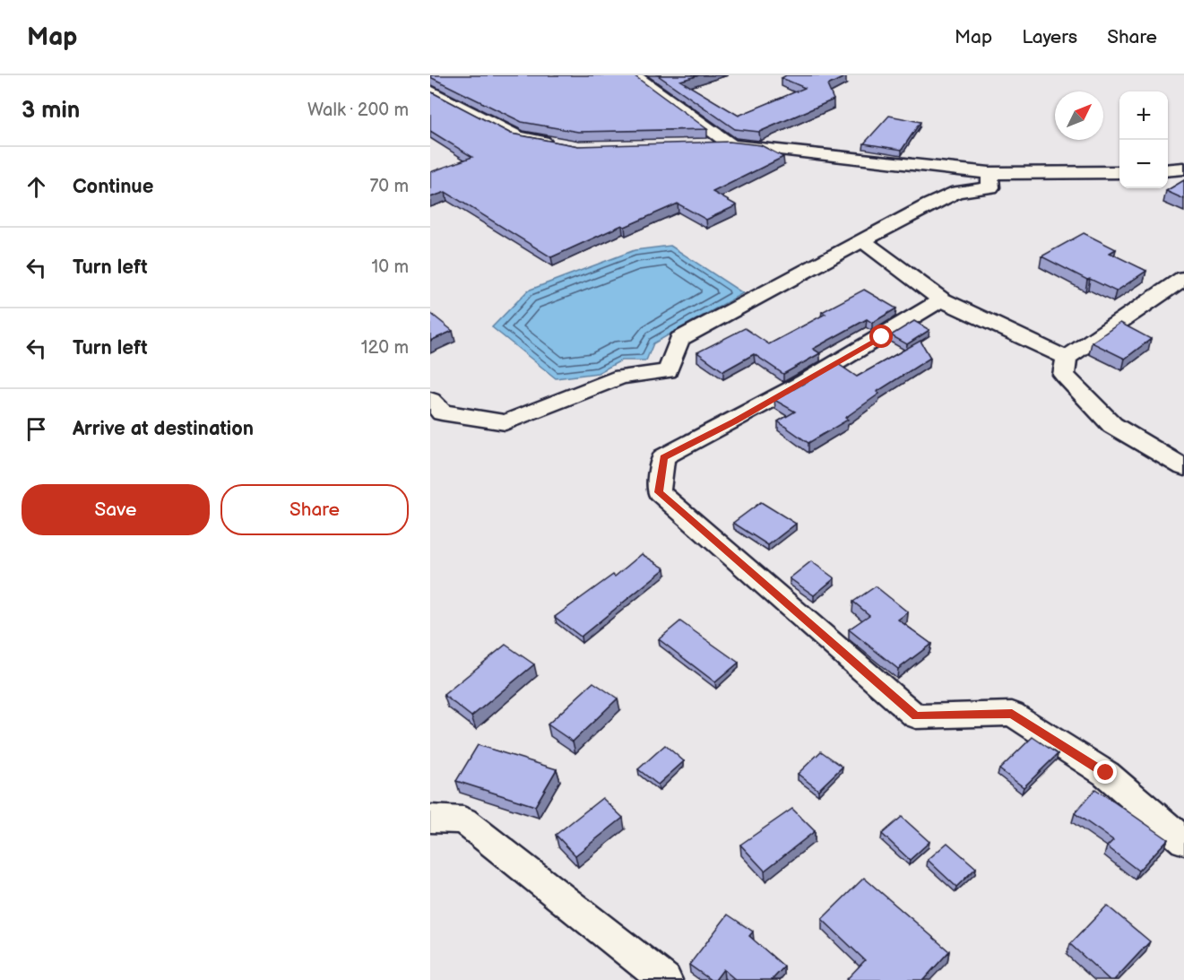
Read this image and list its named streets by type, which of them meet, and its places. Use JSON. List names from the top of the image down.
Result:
{
  "north": "top right",
  "page": {
    "header": "Map",
    "nav": ["Map", "Layers", "Share"],
    "heading": ["3 min", "Walk · 200 m"],
    "map_buttons": ["+", "−"],
    "list": [
      ["Continue", "70 m"],
      ["Turn left", "10 m"],
      ["Turn left", "120 m"],
      "Arrive at destination"
    ],
    "buttons": ["Save", "Share"]
  }
}
